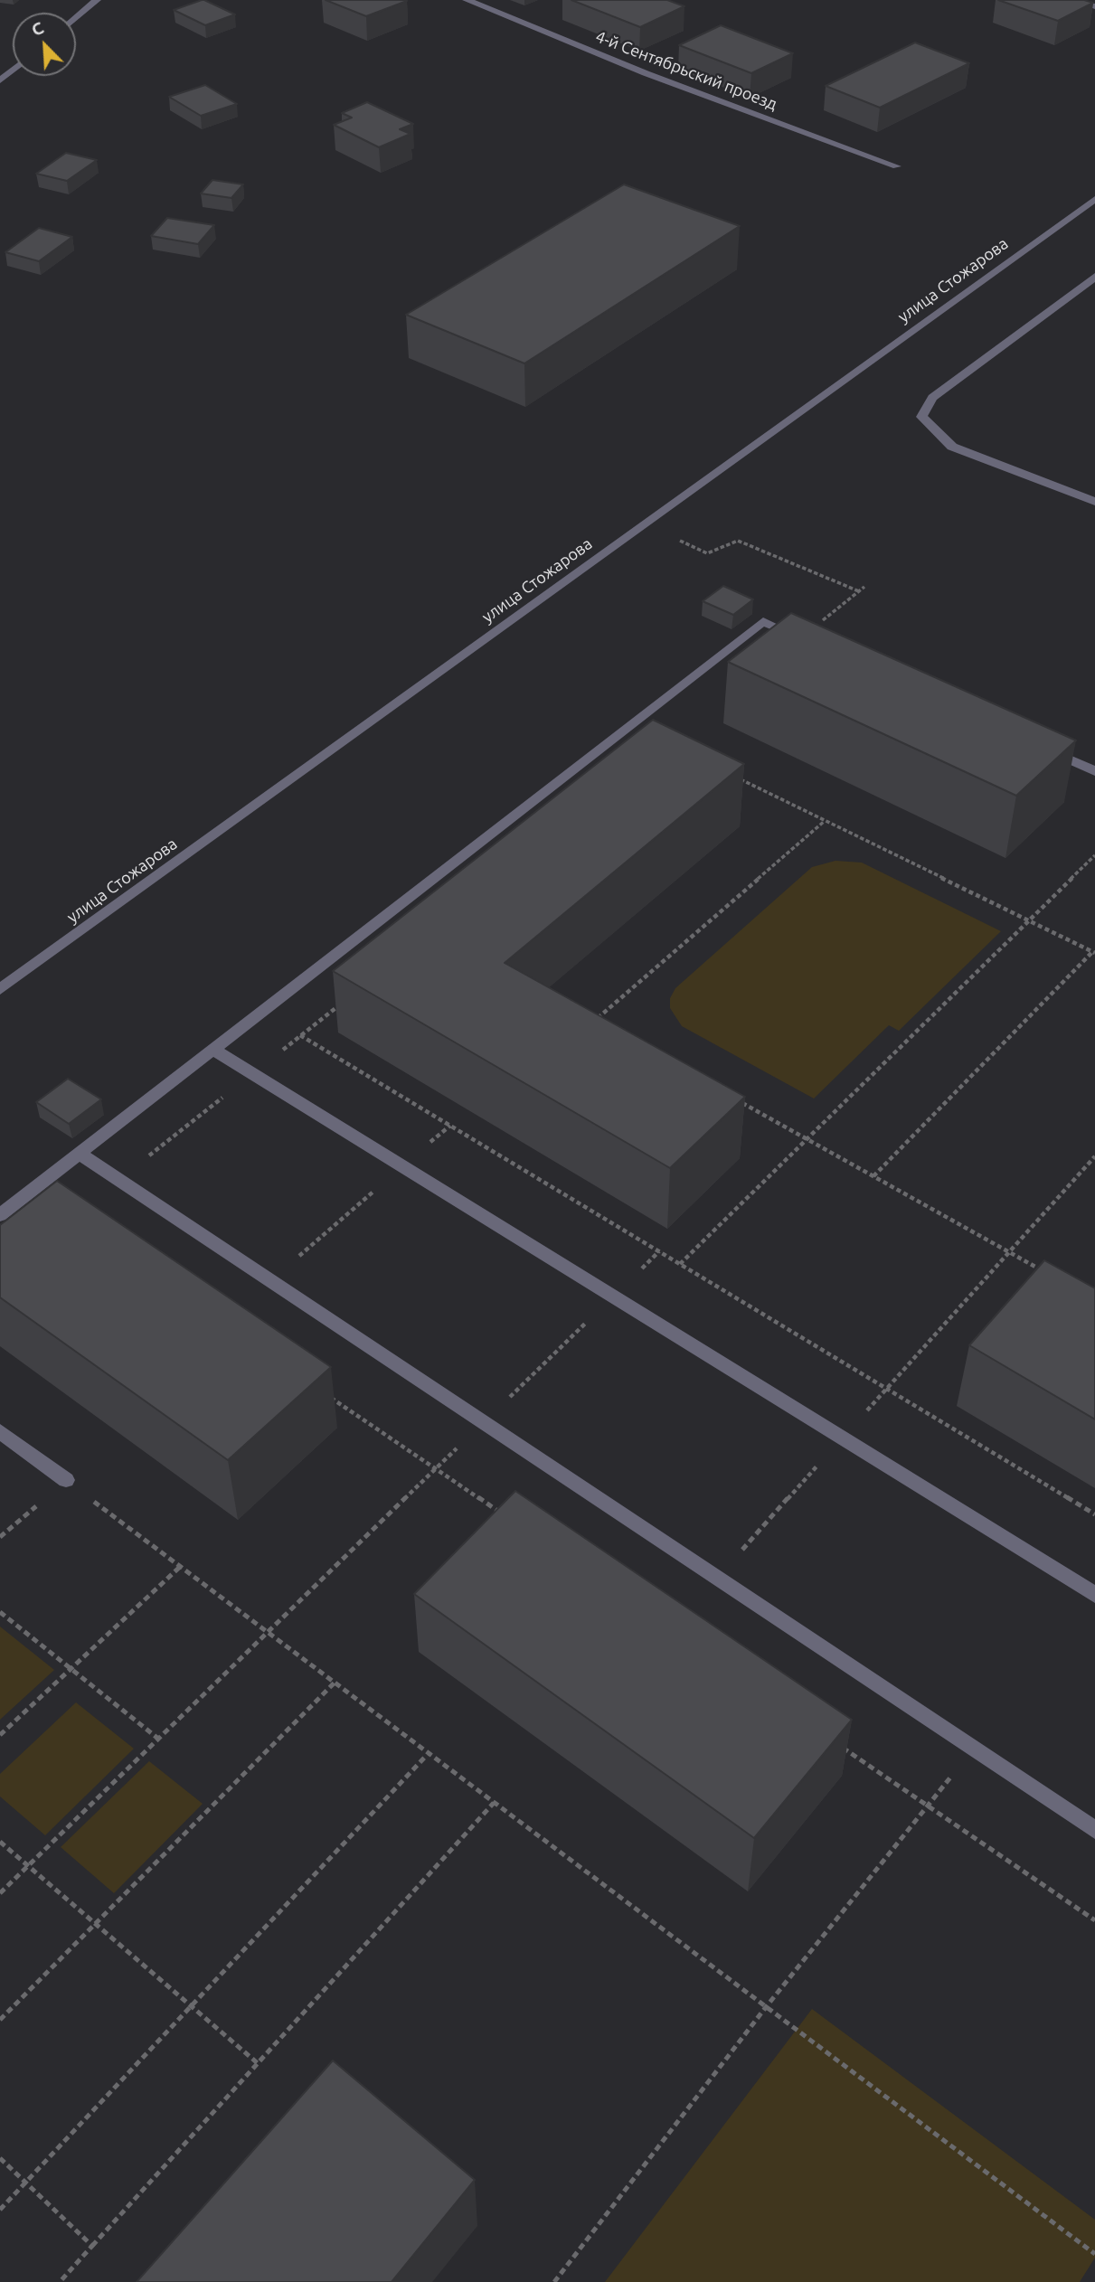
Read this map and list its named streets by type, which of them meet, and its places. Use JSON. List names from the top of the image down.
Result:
{
  "streets": {
    "street": ["4-й Сентябрьский проезд", "улица Стожарова"]
  },
  "north": "top left"
}
